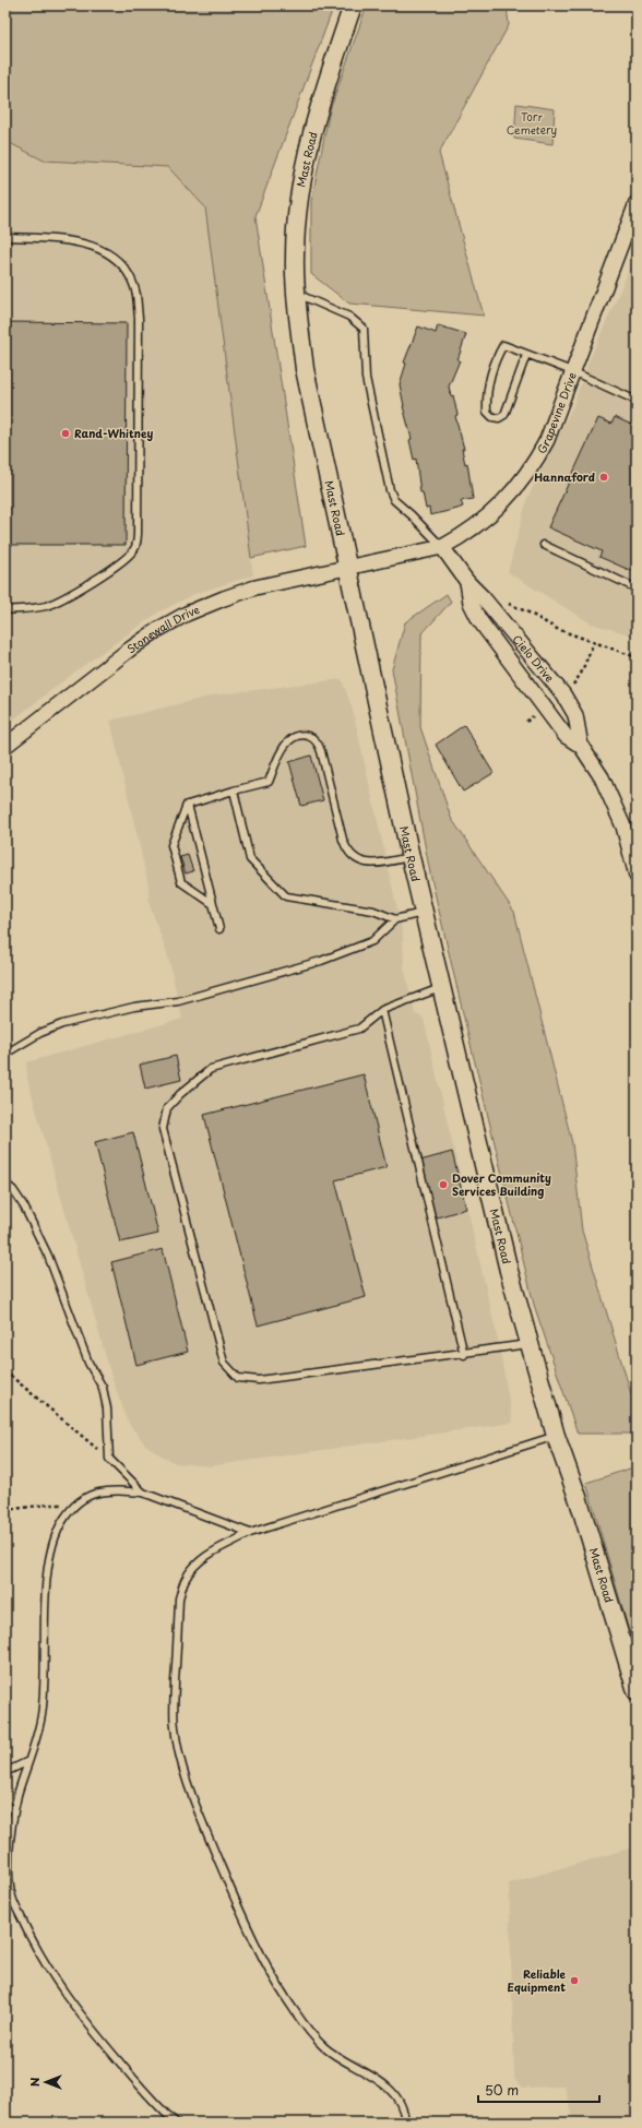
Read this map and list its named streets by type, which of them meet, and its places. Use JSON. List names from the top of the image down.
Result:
{
  "streets": {
    "street": [
      "Mast Road",
      "Grapevine Drive",
      "Stonewall Drive",
      "Cielo Drive"
    ]
  },
  "crossings": [
    ["Mast Road", "Grapevine Drive"],
    ["Mast Road", "Stonewall Drive"],
    ["Grapevine Drive", "Stonewall Drive"],
    ["Grapevine Drive", "Cielo Drive"]
  ],
  "parks": ["Torr Cemetery"],
  "places": [
    "Rand-Whitney",
    "Hannaford",
    "Dover Community Services Building",
    "Reliable Equipment"
  ],
  "scale_bar": "50 m",
  "north": "left"
}
